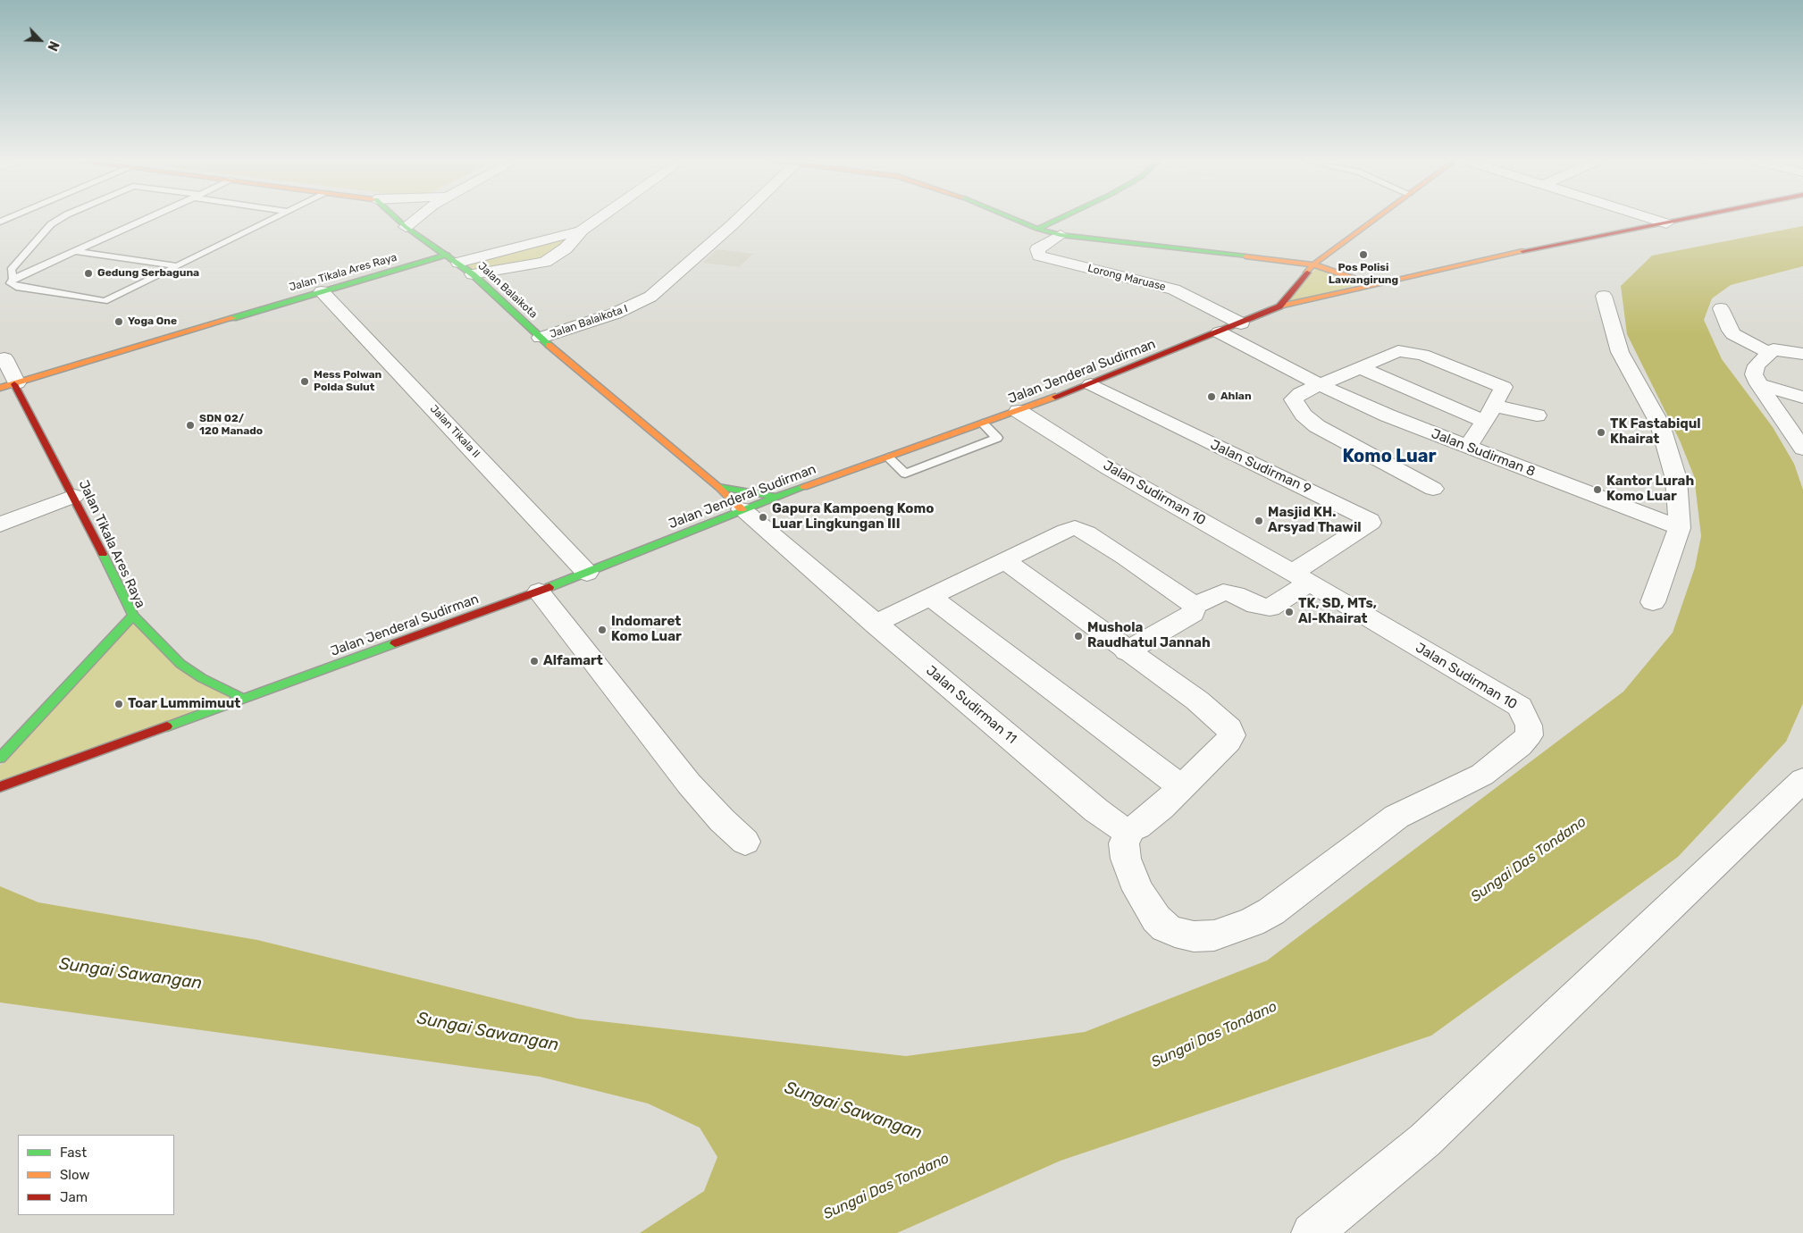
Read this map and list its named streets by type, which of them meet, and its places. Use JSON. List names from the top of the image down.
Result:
{
  "streets": {
    "main road": ["Jalan Tikala Ares Raya", "Jalan Balaikota", "Jalan Jenderal Sudirman"],
    "street": [
      "Lorong Maruase",
      "Jalan Balaikota I",
      "Jalan Tikala II",
      "Jalan Sudirman 8",
      "Jalan Sudirman 9",
      "Jalan Sudirman 10",
      "Jalan Sudirman 11"
    ]
  },
  "crossings": [
    ["Jalan Tikala Ares Raya", "Jalan Balaikota"],
    ["Jalan Tikala Ares Raya", "Jalan Tikala II"],
    ["Lorong Maruase", "Jalan Jenderal Sudirman"],
    ["Jalan Balaikota", "Jalan Balaikota I"],
    ["Jalan Balaikota", "Jalan Jenderal Sudirman"],
    ["Jalan Balaikota", "Jalan Sudirman 11"],
    ["Jalan Jenderal Sudirman", "Jalan Tikala II"],
    ["Jalan Jenderal Sudirman", "Jalan Sudirman 8"],
    ["Jalan Jenderal Sudirman", "Jalan Sudirman 9"],
    ["Jalan Jenderal Sudirman", "Jalan Sudirman 10"],
    ["Jalan Jenderal Sudirman", "Jalan Sudirman 11"],
    ["Jalan Sudirman 9", "Jalan Sudirman 10"],
    ["Jalan Sudirman 10", "Jalan Sudirman 11"]
  ],
  "districts": ["Komo Luar"],
  "water": ["Sungai Das Tondano", "Sungai Sawangan"],
  "places": [
    "Pos Polisi Lawangirung",
    "Gedung Serbaguna",
    "Yoga One",
    "Mess Polwan Polda Sulut",
    "Ahlan",
    "SDN 02/ 120 Manado",
    "TK Fastabiqul Khairat",
    "Kantor Lurah Komo Luar",
    "Gapura Kampoeng Komo Luar Lingkungan III",
    "Masjid KH. Arsyad Thawil",
    "TK, SD, MTs, Al-Khairat",
    "Indomaret Komo Luar",
    "Mushola Raudhatul Jannah",
    "Alfamart",
    "Toar Lummimuut"
  ],
  "legend": ["Fast", "Slow", "Jam"],
  "north": "bottom right"
}
